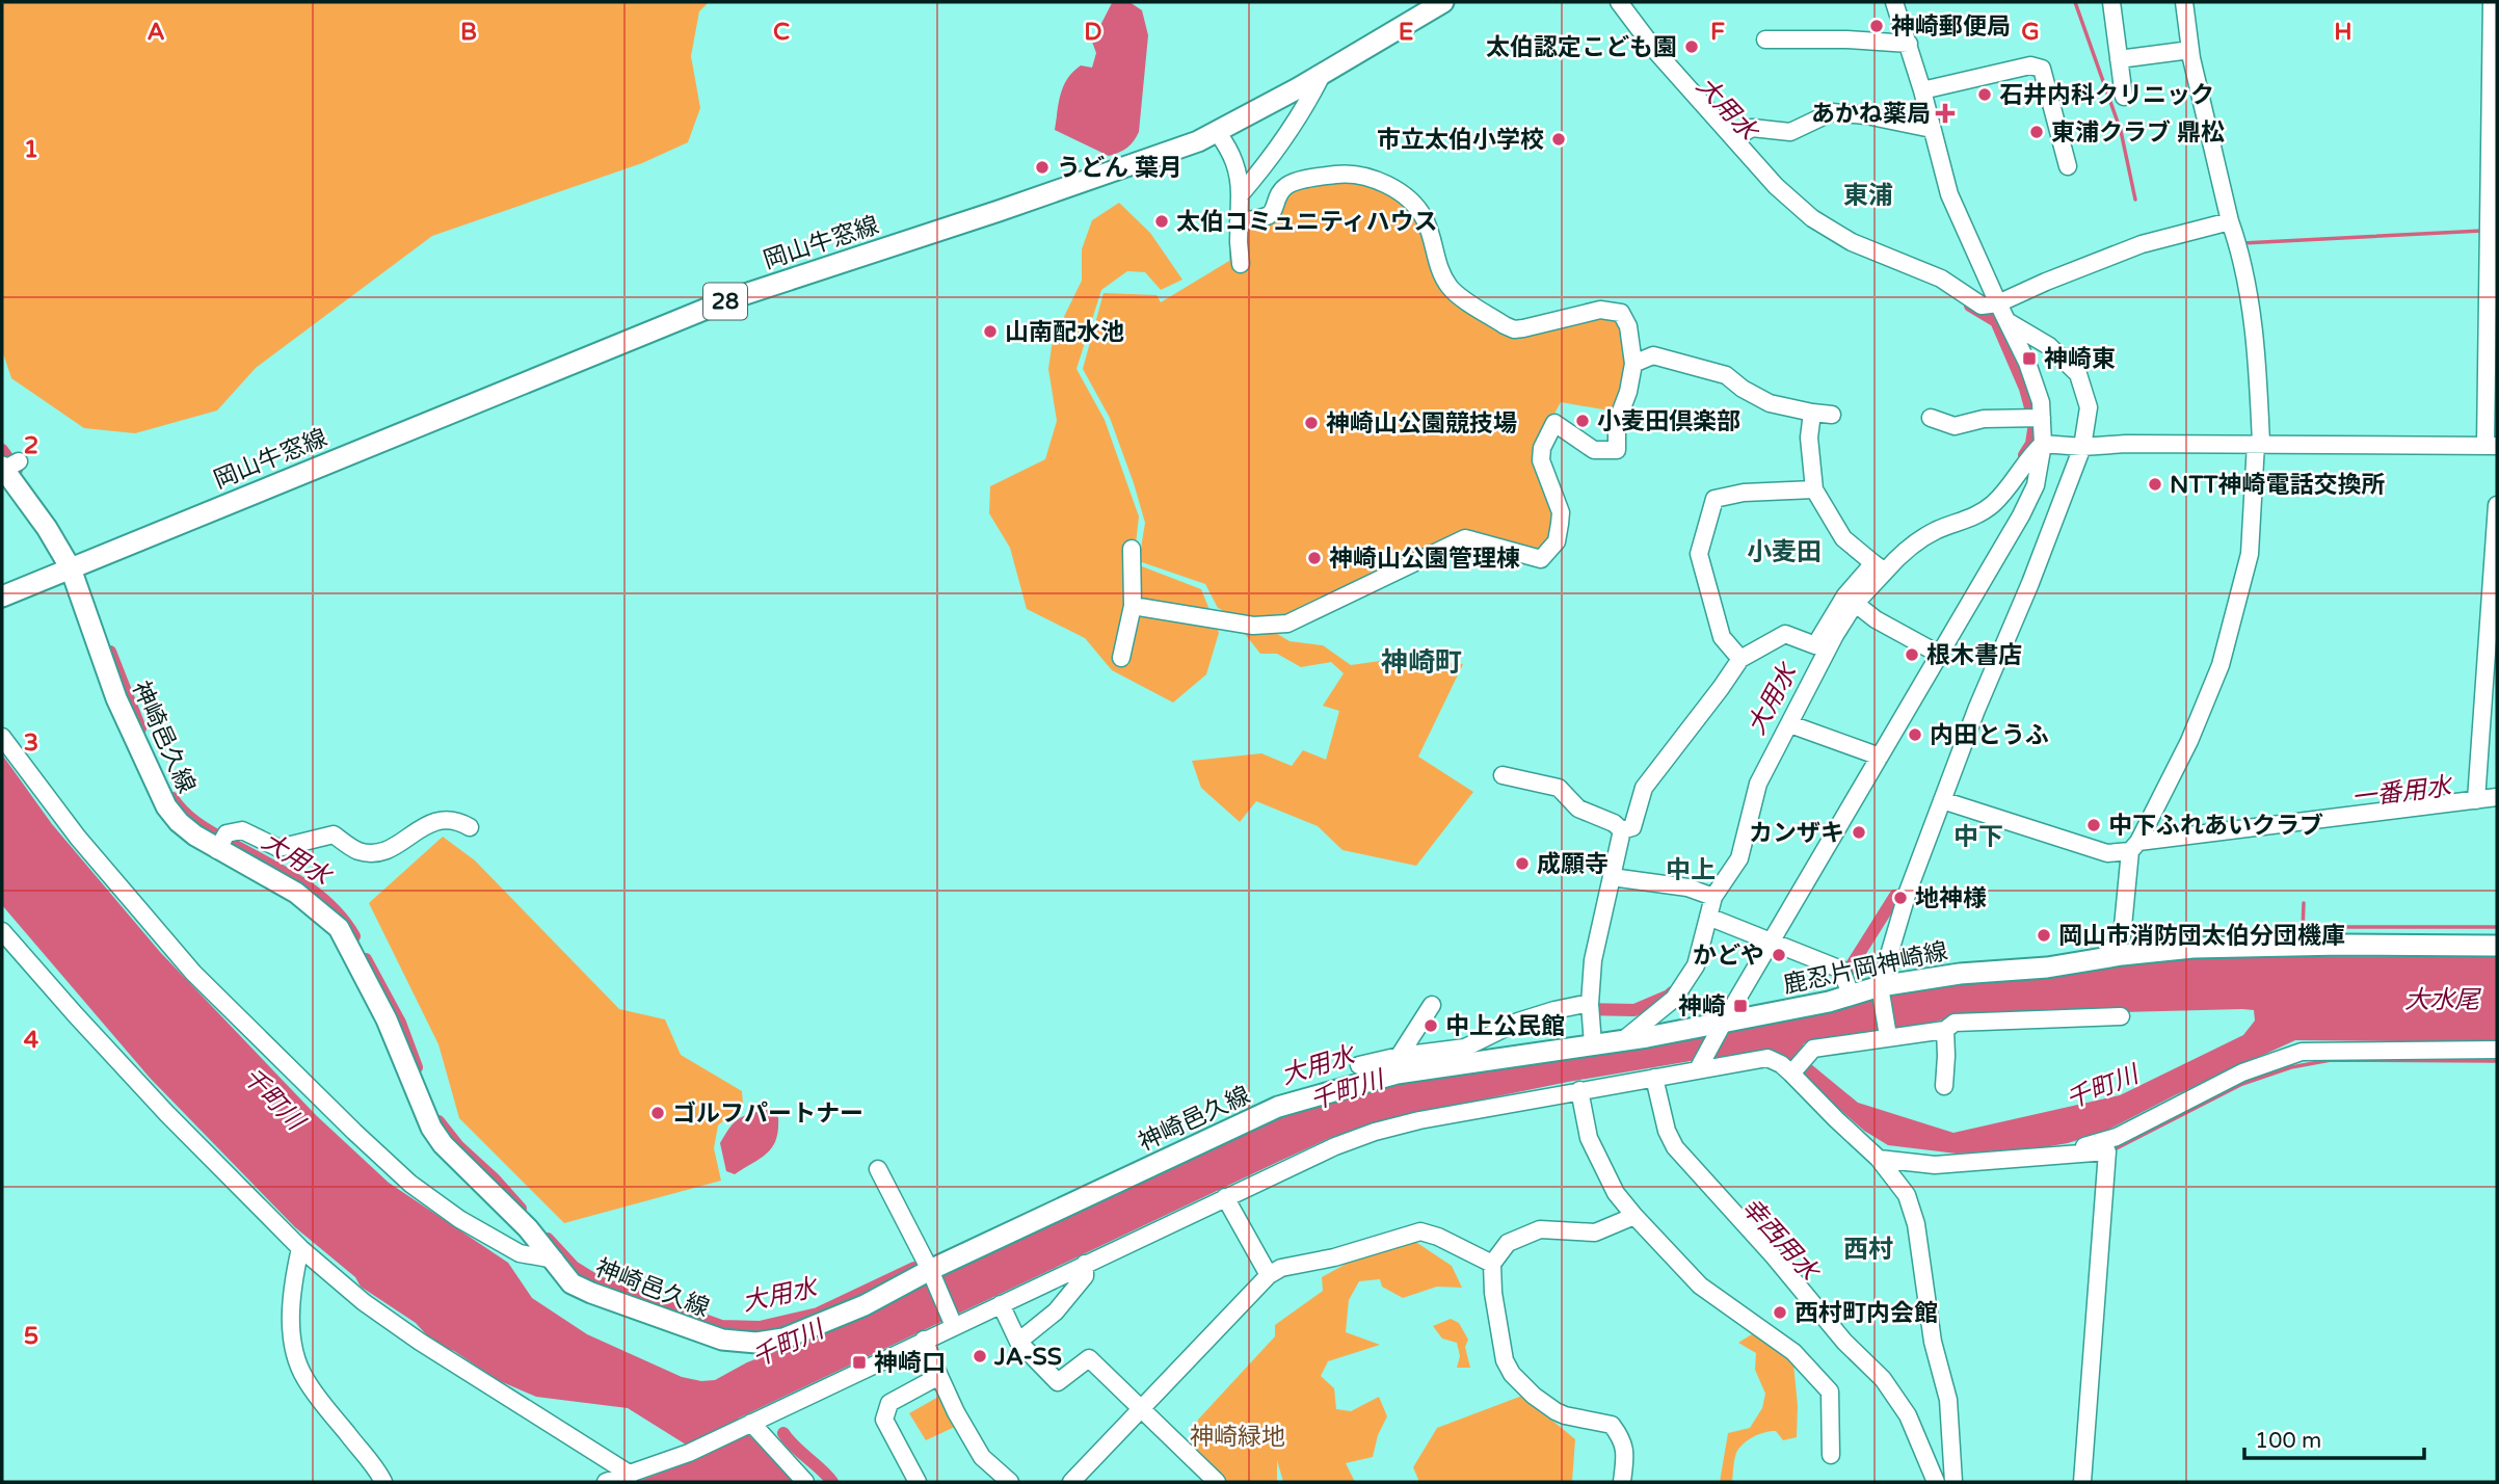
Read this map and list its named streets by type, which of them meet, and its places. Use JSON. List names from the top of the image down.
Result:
{
  "streets": {
    "main road": [
      "岡山牛窓線",
      "28",
      "神崎邑久線",
      "鹿忍片岡神崎線"
    ]
  },
  "crossings": [
    ["岡山牛窓線", "神崎邑久線"],
    ["神崎邑久線", "鹿忍片岡神崎線"]
  ],
  "districts": [
    "東浦",
    "小麦田",
    "神崎町",
    "中下",
    "中上",
    "西村"
  ],
  "water": [
    "大用水",
    "一番用水",
    "大水尾",
    "千町川",
    "幸西用水"
  ],
  "parks": ["神崎緑地"],
  "places": {
    "other": [
      "神崎郵便局",
      "太伯認定こども園",
      "石井内科クリニック",
      "東浦クラブ 鼎松",
      "市立太伯小学校",
      "うどん 葉月",
      "太伯コミュニティハウス",
      "山南配水池",
      "小麦田倶楽部",
      "神崎山公園競技場",
      "NTT神崎電話交換所",
      "神崎山公園管理棟",
      "根木書店",
      "内田とうふ",
      "中下ふれあいクラブ",
      "カンザキ",
      "成願寺",
      "地神様",
      "岡山市消防団太伯分団機庫",
      "かどや",
      "中上公民館",
      "ゴルフパートナー",
      "西村町内会館",
      "JA-SS"
    ],
    "health": ["あかね薬局"],
    "transit": ["神崎東", "神崎", "神崎口"]
  },
  "scale_bar": "100 m",
  "grid": {
    "columns": [
      "A",
      "B",
      "C",
      "D",
      "E",
      "F",
      "G",
      "H"
    ],
    "rows": [
      "1",
      "2",
      "3",
      "4",
      "5"
    ]
  }
}
